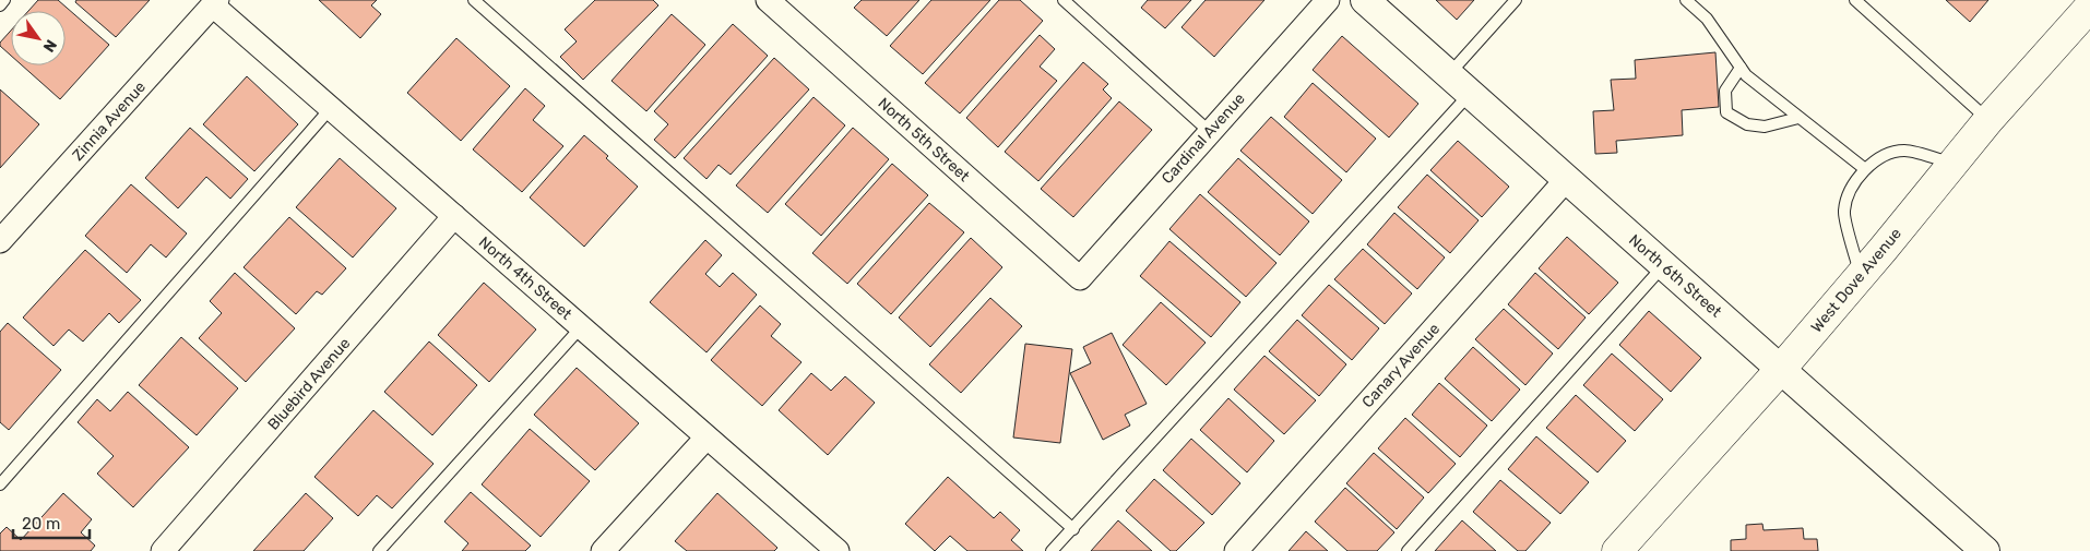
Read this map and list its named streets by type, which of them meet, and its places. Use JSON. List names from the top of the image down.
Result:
{
  "streets": {
    "main road": ["West Dove Avenue"],
    "street": [
      "Zinnia Avenue",
      "Cardinal Avenue",
      "North 5th Street",
      "North 6th Street",
      "North 4th Street",
      "Canary Avenue",
      "Bluebird Avenue"
    ]
  },
  "crossings": [
    ["Zinnia Avenue", "North 4th Street"],
    ["Cardinal Avenue", "North 5th Street"],
    ["North 6th Street", "West Dove Avenue"],
    ["North 6th Street", "Canary Avenue"],
    ["North 4th Street", "Bluebird Avenue"]
  ],
  "scale_bar": "20 m",
  "north": "bottom right"
}
